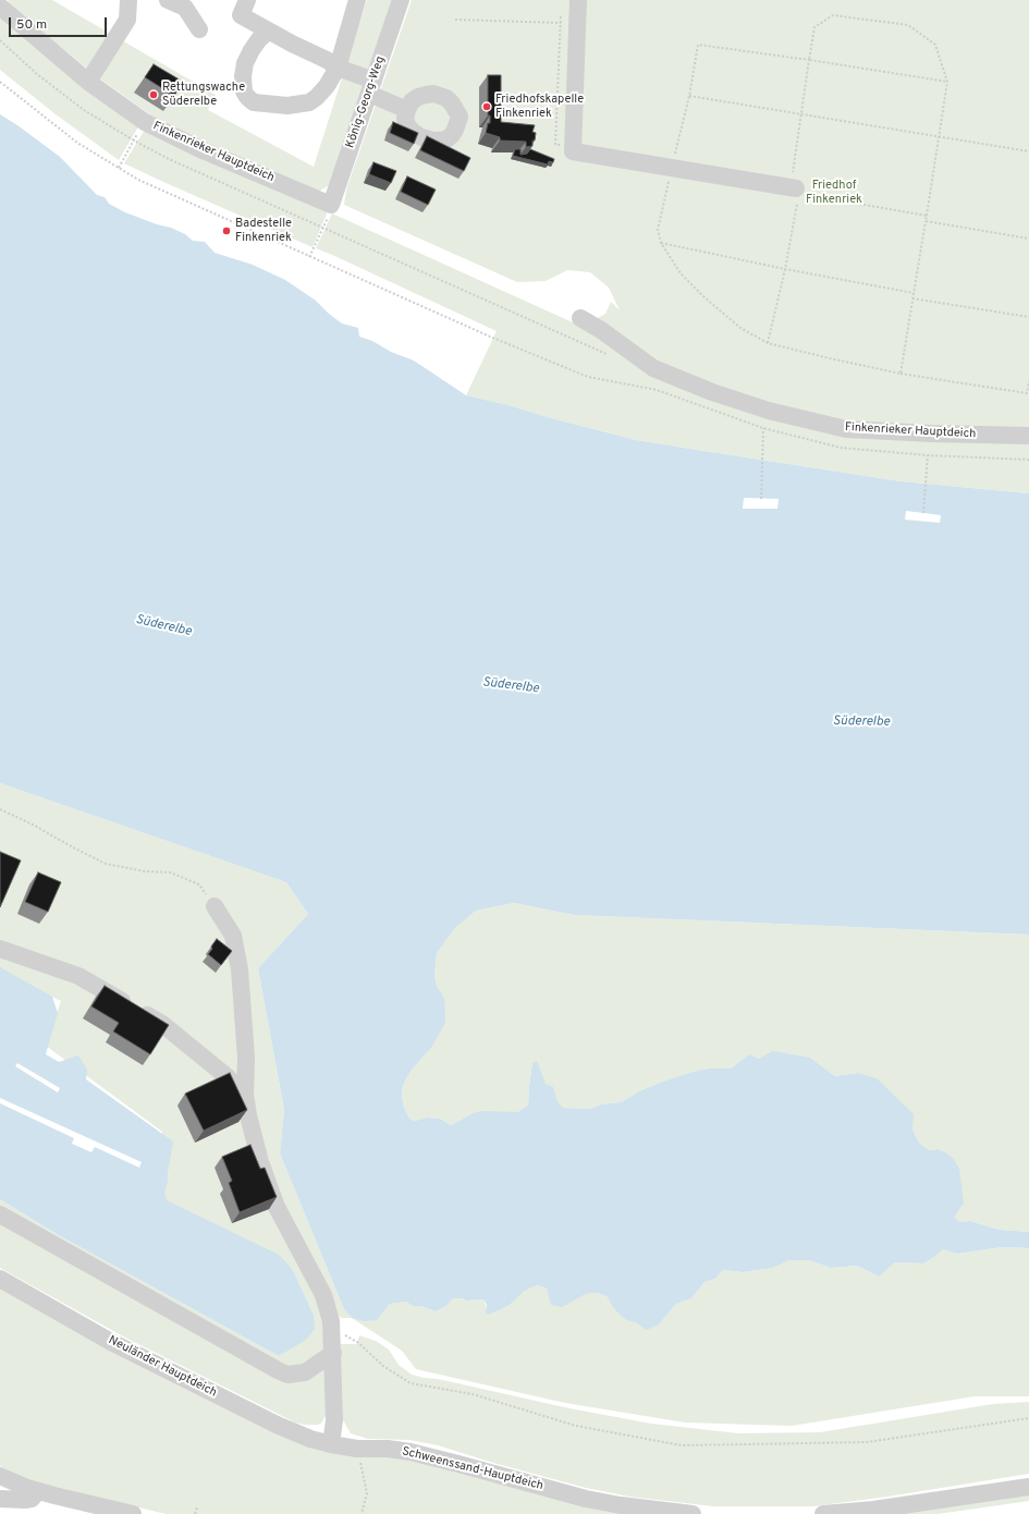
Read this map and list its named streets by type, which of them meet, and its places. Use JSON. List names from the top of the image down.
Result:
{
  "streets": {
    "street": [
      "König-Georg-Weg",
      "Finkenrieker Hauptdeich",
      "Neuländer Hauptdeich",
      "Schweenssand-Hauptdeich"
    ]
  },
  "crossings": [
    ["König-Georg-Weg", "Finkenrieker Hauptdeich"],
    ["Neuländer Hauptdeich", "Schweenssand-Hauptdeich"]
  ],
  "water": ["Süderelbe"],
  "parks": ["Friedhof Finkenriek"],
  "places": ["Rettungswache Süderelbe", "Friedhofskapelle Finkenriek", "Badestelle Finkenriek"],
  "scale_bar": "50 m"
}
